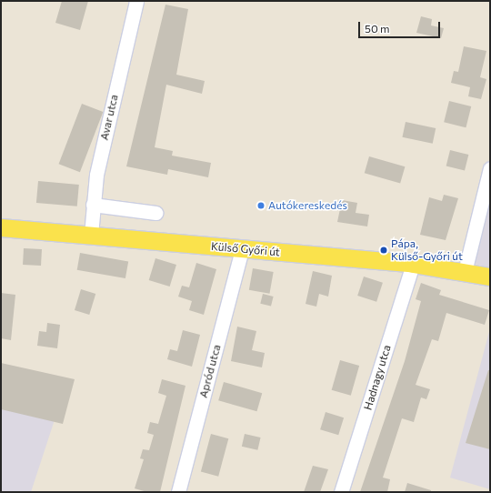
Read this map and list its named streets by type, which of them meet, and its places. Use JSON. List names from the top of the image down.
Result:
{
  "streets": {
    "main road": ["Külső Győri út"],
    "street": ["Avar utca", "Apród utca", "Hadnagy utca"]
  },
  "crossings": [
    ["Avar utca", "Külső Győri út"],
    ["Külső Győri út", "Apród utca"],
    ["Külső Győri út", "Hadnagy utca"]
  ],
  "places": ["Autókereskedés", "Pápa, Külső-Győri út"],
  "scale_bar": "50 m"
}
